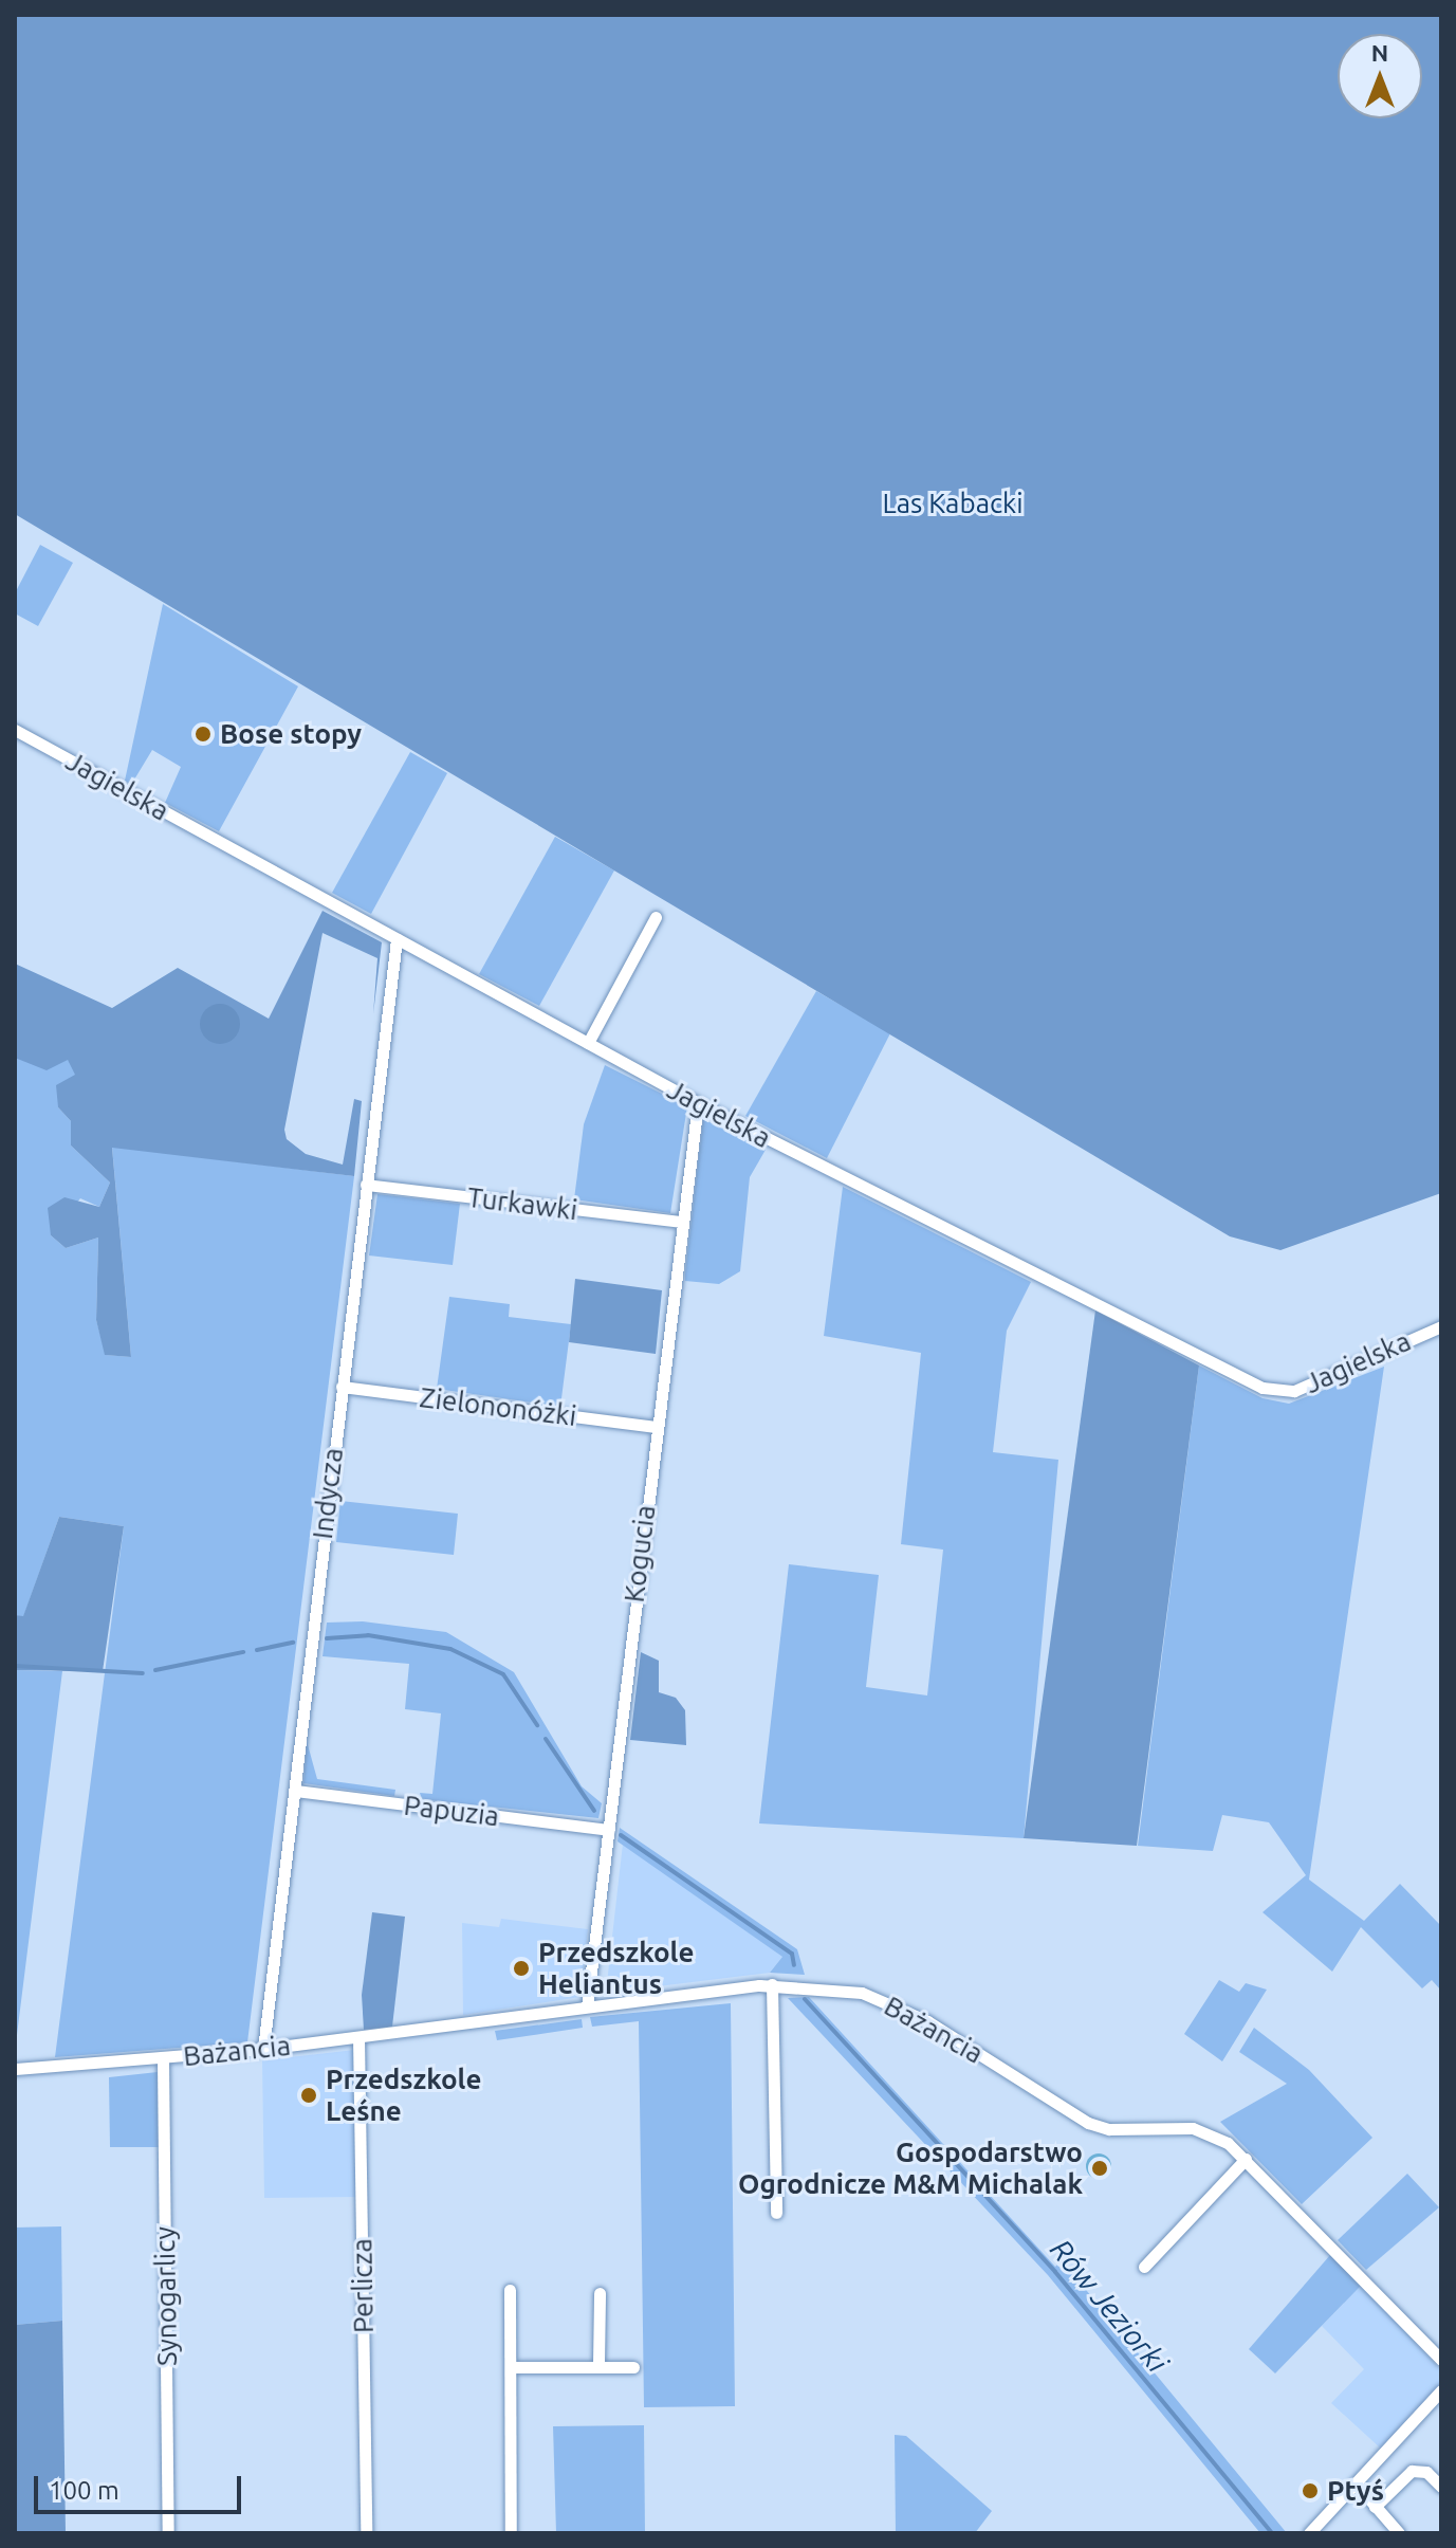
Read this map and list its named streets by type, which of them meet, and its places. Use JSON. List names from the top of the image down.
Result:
{
  "streets": {
    "street": [
      "Jagielska",
      "Turkawki",
      "Zielononóżki",
      "Indycza",
      "Kogucia",
      "Papuzia",
      "Bażancia",
      "Perlicza",
      "Synogarlicy"
    ]
  },
  "crossings": [
    ["Jagielska", "Indycza"],
    ["Jagielska", "Kogucia"],
    ["Turkawki", "Indycza"],
    ["Turkawki", "Kogucia"],
    ["Zielononóżki", "Indycza"],
    ["Zielononóżki", "Kogucia"],
    ["Indycza", "Papuzia"],
    ["Indycza", "Bażancia"],
    ["Kogucia", "Papuzia"],
    ["Kogucia", "Bażancia"],
    ["Bażancia", "Perlicza"],
    ["Bażancia", "Synogarlicy"]
  ],
  "water": ["Rów Jeziorki"],
  "parks": ["Las Kabacki"],
  "places": [
    "Bose stopy",
    "Przedszkole Heliantus",
    "Przedszkole Leśne",
    "Gospodarstwo Ogrodnicze M&M Michalak",
    "Ptyś"
  ],
  "scale_bar": "100 m",
  "north": "top"
}
